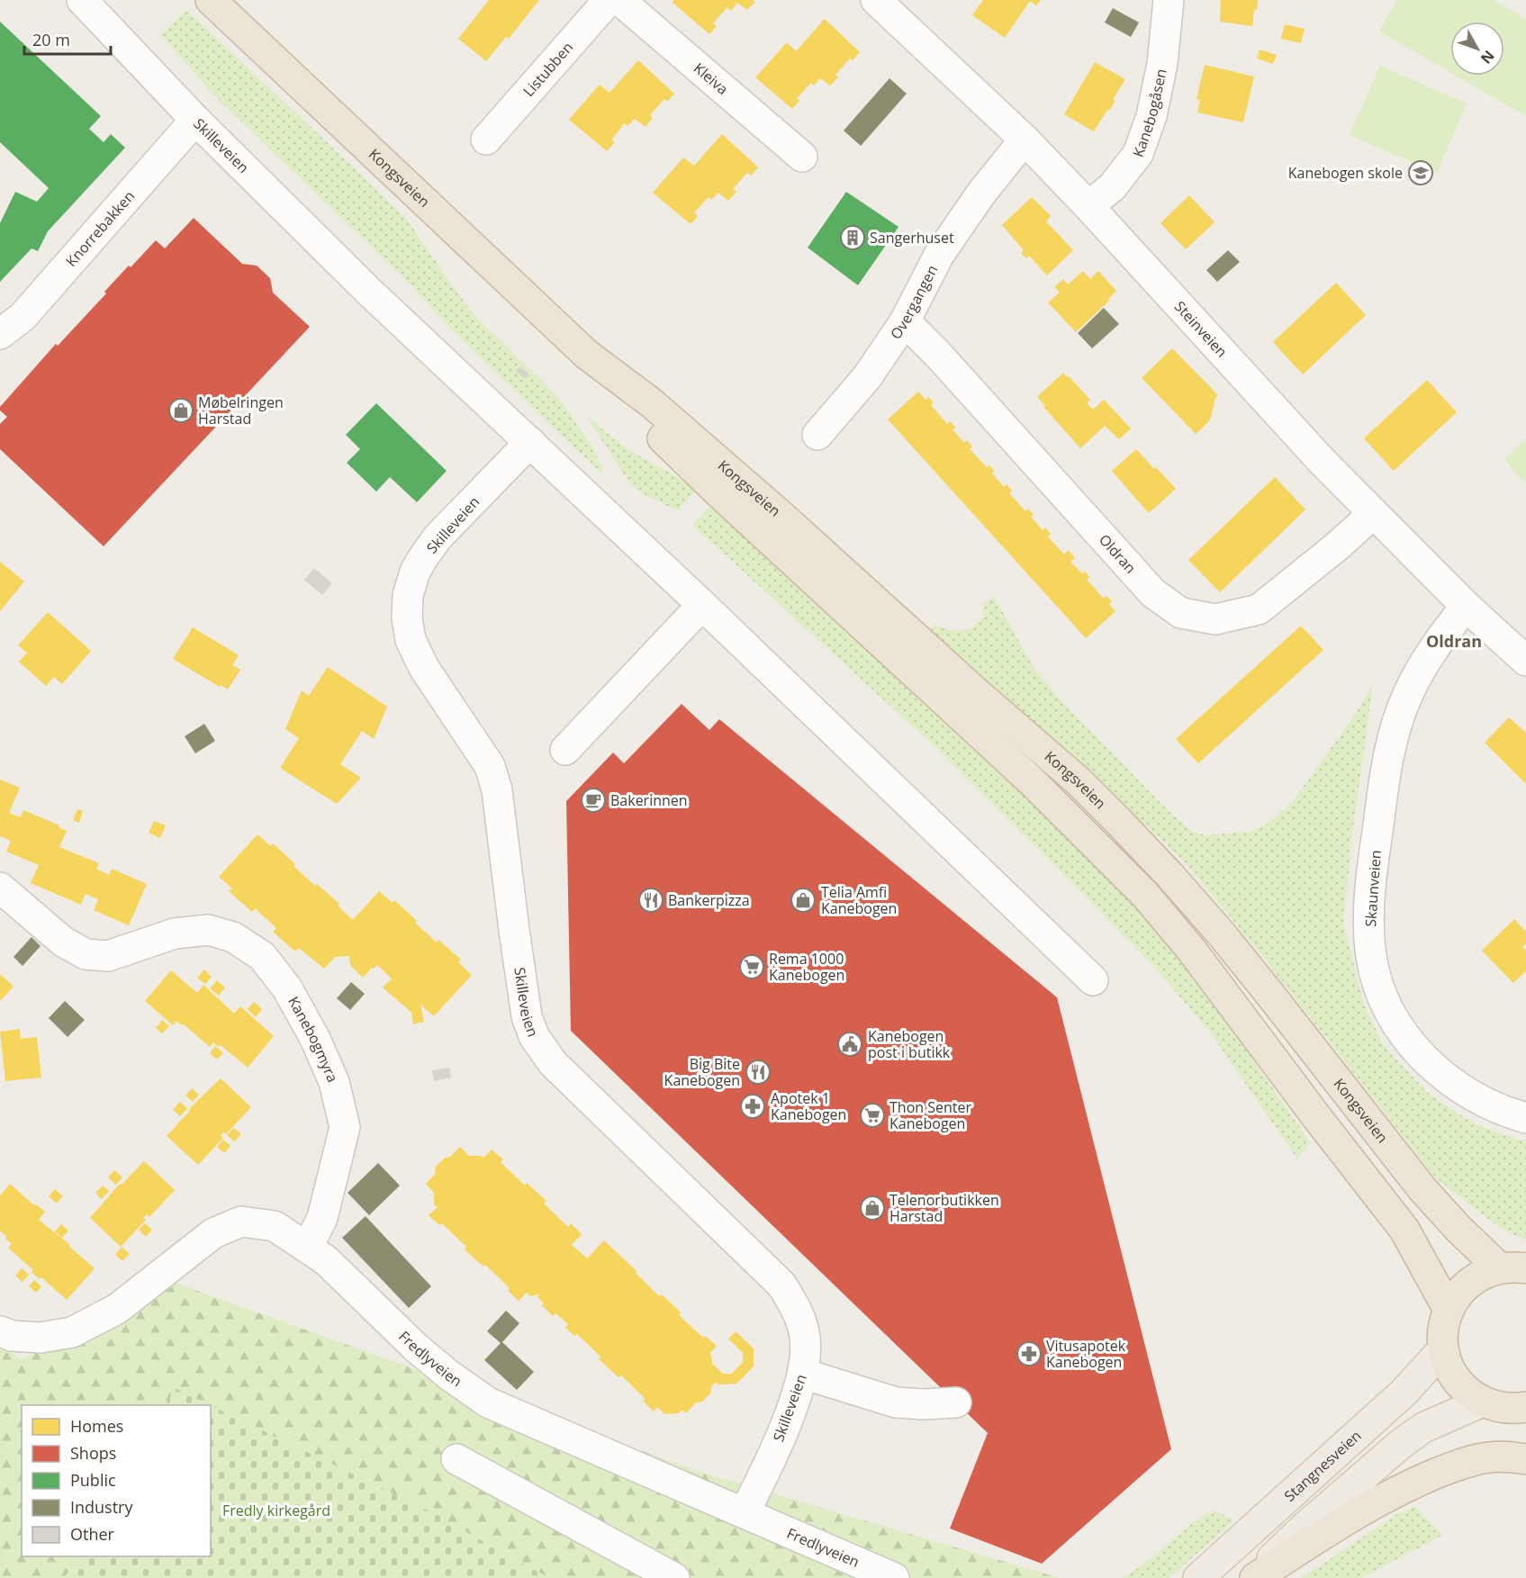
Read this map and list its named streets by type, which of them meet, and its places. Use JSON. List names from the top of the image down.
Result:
{
  "streets": {
    "highway": ["Kongsveien"],
    "main road": ["Stangnesveien"],
    "street": [
      "Listubben",
      "Kleiva",
      "Kanebogåsen",
      "Skilleveien",
      "Knorrebakken",
      "Overgangen",
      "Steinveien",
      "Oldran",
      "Skaunveien",
      "Kanebogmyra",
      "Fredlyveien"
    ]
  },
  "crossings": [
    ["Kanebogåsen", "Steinveien"],
    ["Skilleveien", "Knorrebakken"],
    ["Skilleveien", "Fredlyveien"],
    ["Overgangen", "Steinveien"],
    ["Overgangen", "Oldran"],
    ["Steinveien", "Oldran"],
    ["Steinveien", "Skaunveien"],
    ["Kanebogmyra", "Fredlyveien"]
  ],
  "districts": ["Oldran"],
  "parks": ["Fredly kirkegård"],
  "places": {
    "school or university": ["Kanebogen skole"],
    "building": ["Sangerhuset"],
    "shop": ["Møbelringen Harstad", "Telia Amfi Kanebogen", "Telenorbutikken Harstad"],
    "cafe": ["Bakerinnen"],
    "restaurant": ["Bankerpizza", "Big Bite Kanebogen"],
    "supermarket": ["Rema 1000 Kanebogen", "Thon Senter Kanebogen"],
    "public building": ["Kanebogen post i butikk"],
    "pharmacy": ["Apotek 1 Kanebogen", "Vitusapotek Kanebogen"]
  },
  "legend": [
    "Homes",
    "Shops",
    "Public",
    "Industry",
    "Other"
  ],
  "scale_bar": "20 m",
  "north": "bottom right"
}
